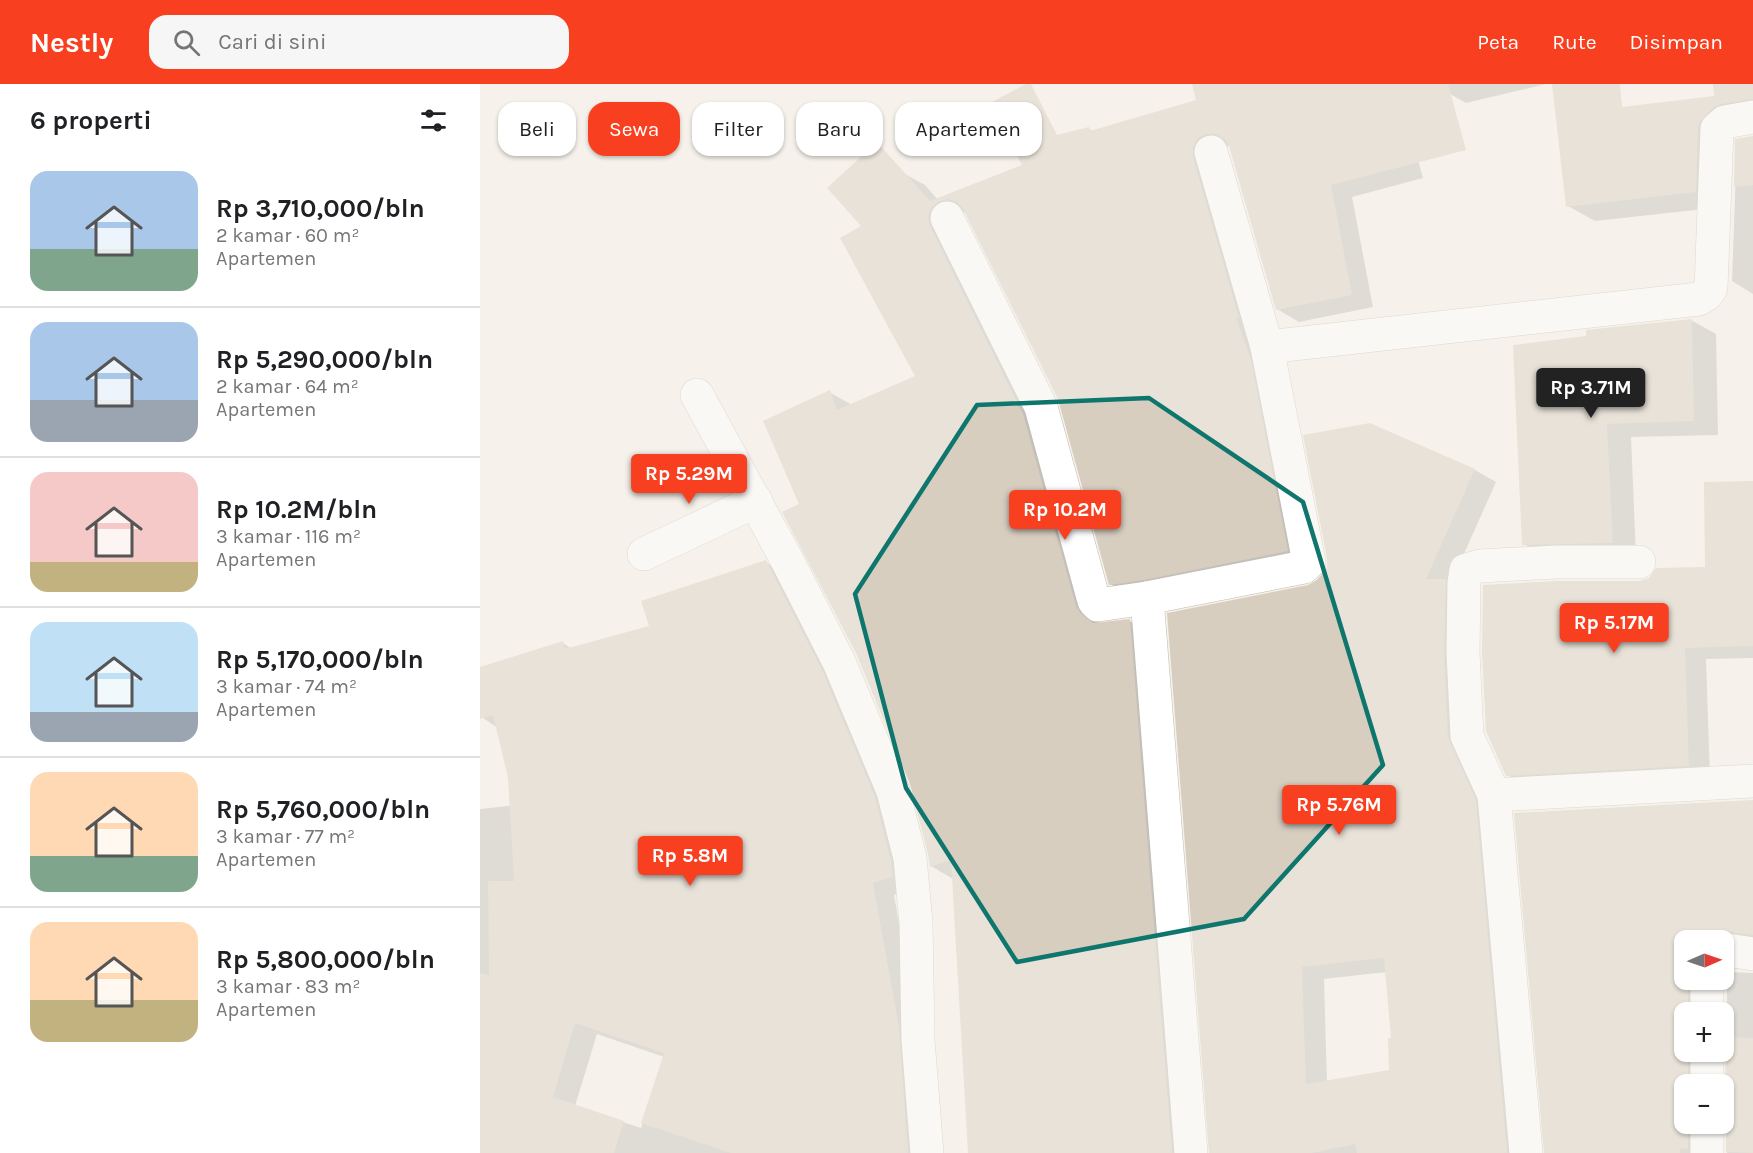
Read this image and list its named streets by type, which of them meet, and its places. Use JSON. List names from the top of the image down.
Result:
{
  "north": "right",
  "page": {
    "header": "Nestly",
    "search": "Cari di sini",
    "nav": ["Peta", "Rute", "Disimpan"],
    "heading": "6 properti",
    "chip": [
      "Beli",
      "Sewa",
      "Filter",
      "Baru",
      "Apartemen"
    ],
    "list": [
      {
        "name": "Rp 3,710,000/bln",
        "note": "2 kamar · 60 m² · Apartemen"
      },
      {
        "name": "Rp 5,290,000/bln",
        "note": "2 kamar · 64 m² · Apartemen"
      },
      {
        "name": "Rp 10.2M/bln",
        "note": "3 kamar · 116 m² · Apartemen"
      },
      {
        "name": "Rp 5,170,000/bln",
        "note": "3 kamar · 74 m² · Apartemen"
      },
      {
        "name": "Rp 5,760,000/bln",
        "note": "3 kamar · 77 m² · Apartemen"
      },
      {
        "name": "Rp 5,800,000/bln",
        "note": "3 kamar · 83 m² · Apartemen"
      }
    ],
    "price": [
      "Rp 3.71M",
      "Rp 5.29M",
      "Rp 10.2M",
      "Rp 5.17M",
      "Rp 5.76M",
      "Rp 5.8M"
    ],
    "map_buttons": ["+", "−"]
  }
}
